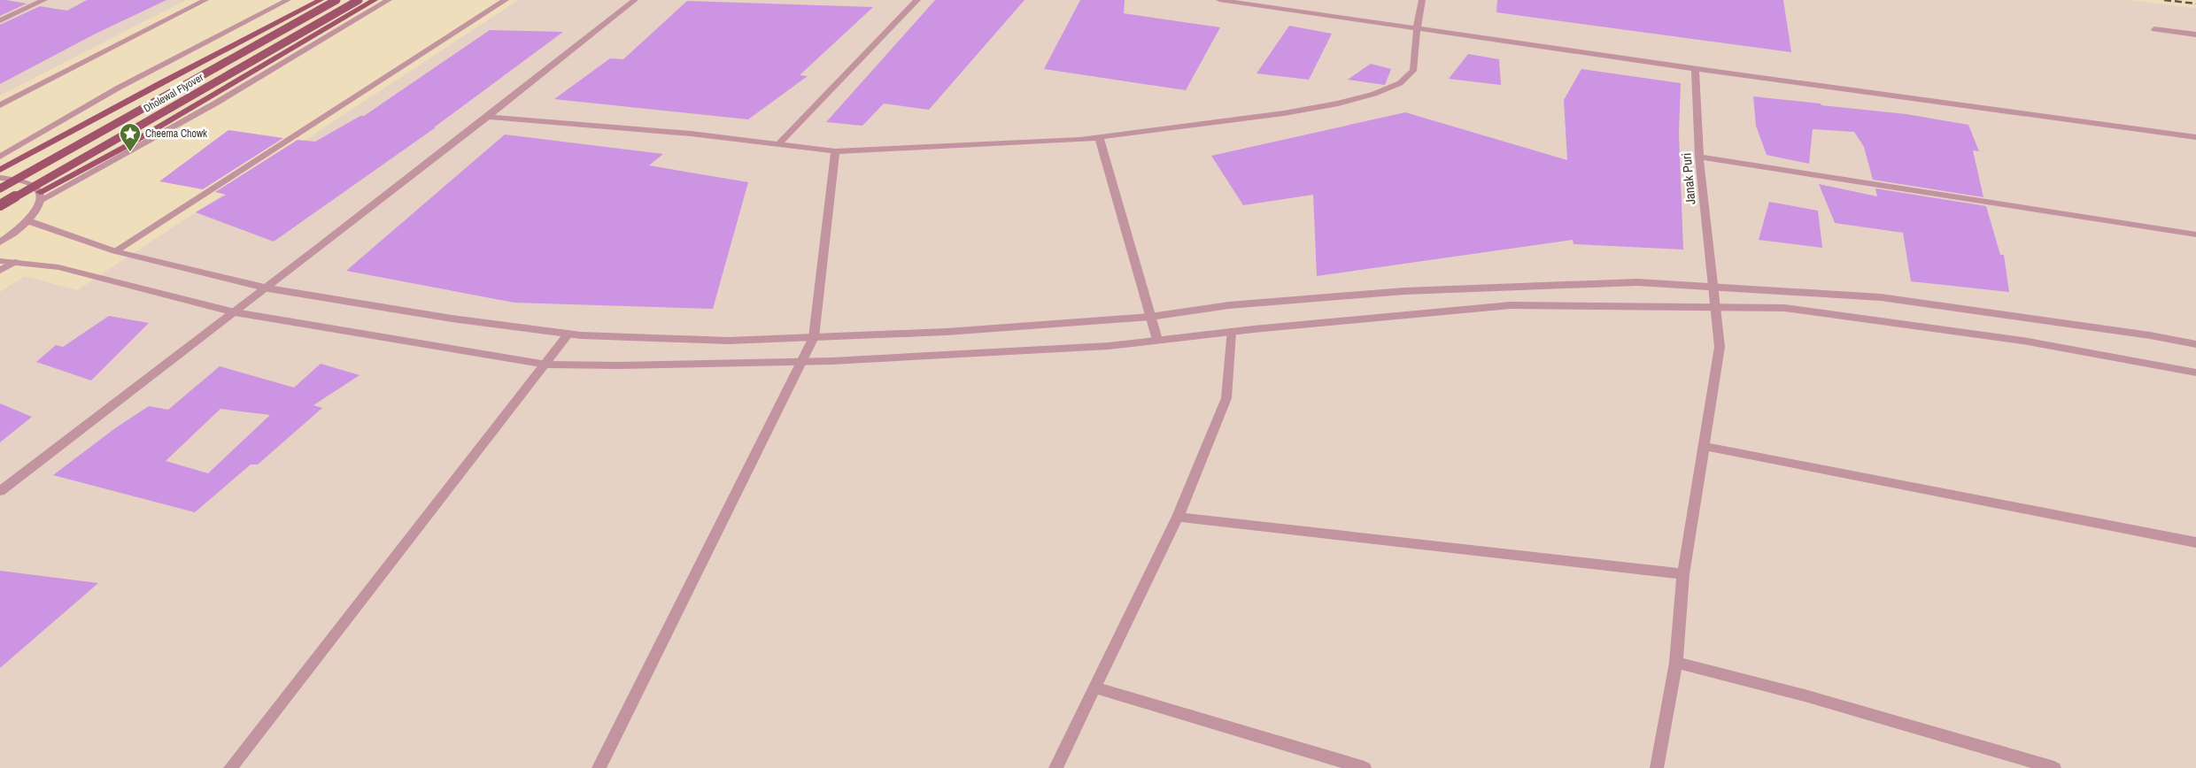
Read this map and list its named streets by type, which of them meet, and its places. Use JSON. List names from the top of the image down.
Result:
{
  "streets": {
    "main road": ["Dholewal Flyover"],
    "street": ["Janak Puri"]
  },
  "places": {
    "place": ["Cheema Chowk"]
  }
}
